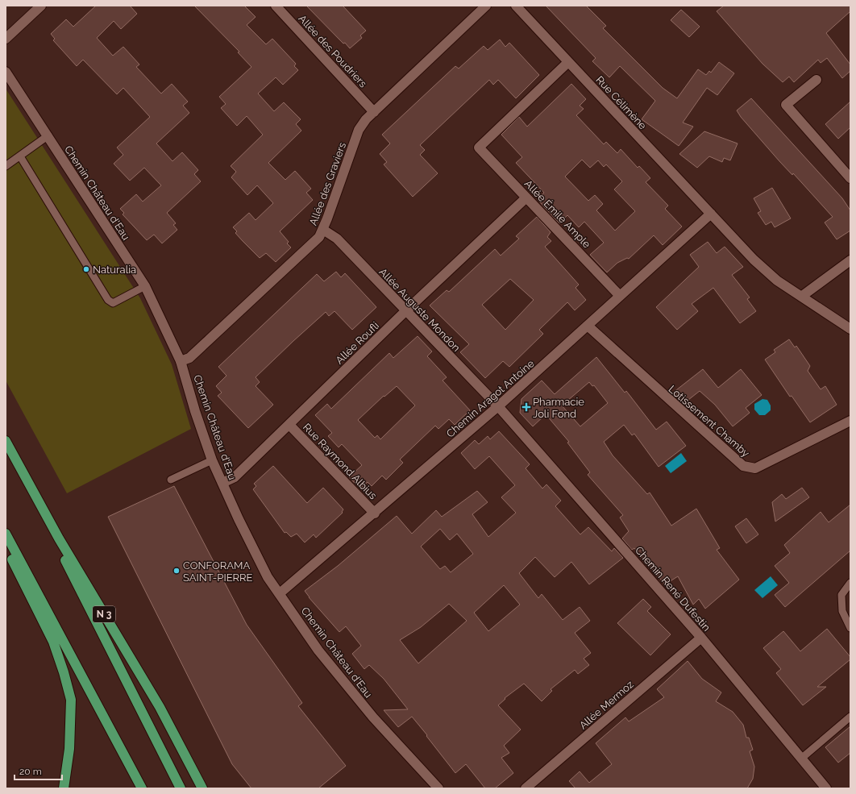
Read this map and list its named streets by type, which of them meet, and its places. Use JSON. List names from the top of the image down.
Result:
{
  "streets": {
    "highway": ["N 3"],
    "street": [
      "Allée des Poudriers",
      "Rue Célimène",
      "Allée des Graviers",
      "Chemin Château d'Eau",
      "Allée Émile Ample",
      "Allée Auguste Mondon",
      "Allée Roufli",
      "Chemin Aragot Antoine",
      "Lotissement Chamby",
      "Rue Raymond Albius",
      "Chemin René Dufestin",
      "Allée Mermoz"
    ]
  },
  "crossings": [
    ["Allée des Poudriers", "Allée des Graviers"],
    ["Rue Célimène", "Allée Émile Ample"],
    ["Rue Célimène", "Chemin Aragot Antoine"],
    ["Allée des Graviers", "Chemin Château d'Eau"],
    ["Allée des Graviers", "Allée Auguste Mondon"],
    ["Chemin Château d'Eau", "Allée Roufli"],
    ["Chemin Château d'Eau", "Chemin Aragot Antoine"],
    ["Allée Émile Ample", "Allée Roufli"],
    ["Allée Émile Ample", "Chemin Aragot Antoine"],
    ["Allée Auguste Mondon", "Allée Roufli"],
    ["Allée Auguste Mondon", "Chemin Aragot Antoine"],
    ["Allée Auguste Mondon", "Chemin René Dufestin"],
    ["Allée Roufli", "Rue Raymond Albius"],
    ["Chemin Aragot Antoine", "Lotissement Chamby"],
    ["Chemin Aragot Antoine", "Rue Raymond Albius"],
    ["Chemin Aragot Antoine", "Chemin René Dufestin"],
    ["Chemin René Dufestin", "Allée Mermoz"]
  ],
  "places": {
    "other": ["Naturalia", "CONFORAMA SAINT-PIERRE"],
    "health": ["Pharmacie Joli Fond"]
  },
  "scale_bar": "20 m"
}
